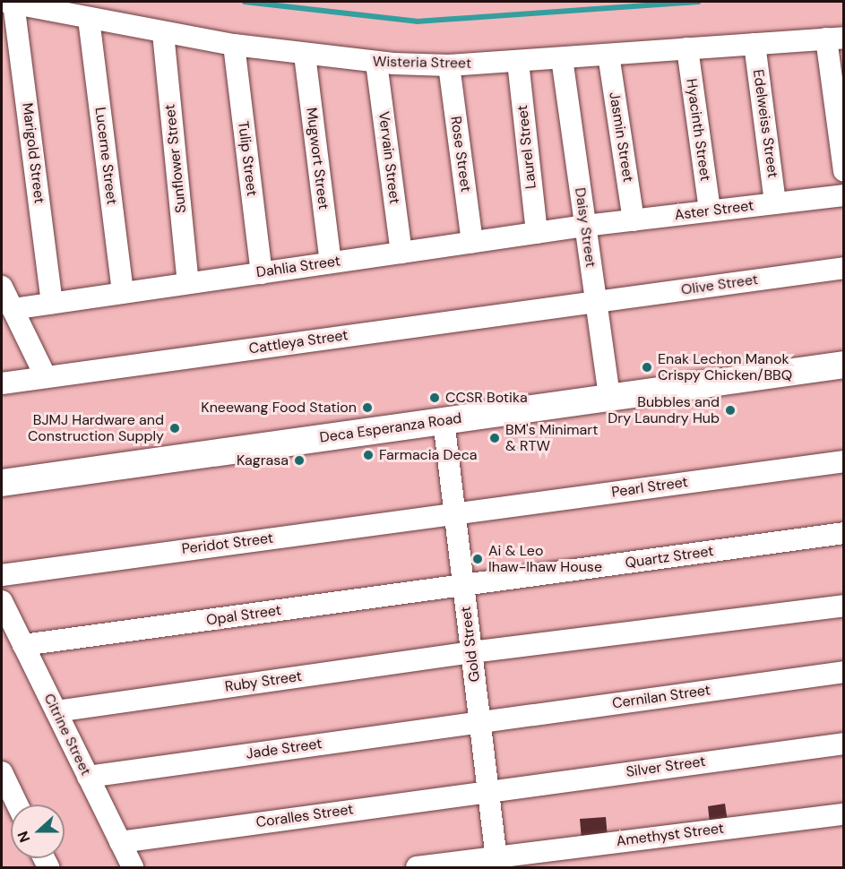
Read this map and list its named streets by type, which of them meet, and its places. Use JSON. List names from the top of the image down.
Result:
{
  "streets": {
    "street": [
      "Wisteria Street",
      "Edelweiss Street",
      "Hyacinth Street",
      "Jasmin Street",
      "Laurel Street",
      "Marigold Street",
      "Rose Street",
      "Lucerne Street",
      "Vervain Street",
      "Sunflower Street",
      "Tulip Street",
      "Mugwort Street",
      "Aster Street",
      "Daisy Street",
      "Dahlia Street",
      "Olive Street",
      "Cattleya Street",
      "Deca Esperanza Road",
      "Pearl Street",
      "Peridot Street",
      "Quartz Street",
      "Opal Street",
      "Gold Street",
      "Ruby Street",
      "Cernilan Street",
      "Citrine Street",
      "Jade Street",
      "Silver Street",
      "Coralles Street",
      "Amethyst Street"
    ]
  },
  "crossings": [
    ["Wisteria Street", "Edelweiss Street"],
    ["Wisteria Street", "Hyacinth Street"],
    ["Wisteria Street", "Jasmin Street"],
    ["Wisteria Street", "Laurel Street"],
    ["Wisteria Street", "Marigold Street"],
    ["Wisteria Street", "Rose Street"],
    ["Wisteria Street", "Lucerne Street"],
    ["Wisteria Street", "Vervain Street"],
    ["Wisteria Street", "Sunflower Street"],
    ["Wisteria Street", "Tulip Street"],
    ["Wisteria Street", "Mugwort Street"],
    ["Wisteria Street", "Daisy Street"],
    ["Edelweiss Street", "Aster Street"],
    ["Hyacinth Street", "Aster Street"],
    ["Jasmin Street", "Aster Street"],
    ["Laurel Street", "Dahlia Street"],
    ["Marigold Street", "Dahlia Street"],
    ["Rose Street", "Dahlia Street"],
    ["Lucerne Street", "Dahlia Street"],
    ["Vervain Street", "Dahlia Street"],
    ["Sunflower Street", "Dahlia Street"],
    ["Tulip Street", "Dahlia Street"],
    ["Mugwort Street", "Dahlia Street"],
    ["Aster Street", "Daisy Street"],
    ["Aster Street", "Dahlia Street"],
    ["Daisy Street", "Dahlia Street"],
    ["Daisy Street", "Olive Street"],
    ["Daisy Street", "Cattleya Street"],
    ["Daisy Street", "Deca Esperanza Road"],
    ["Olive Street", "Cattleya Street"],
    ["Deca Esperanza Road", "Gold Street"],
    ["Pearl Street", "Peridot Street"],
    ["Pearl Street", "Gold Street"],
    ["Peridot Street", "Gold Street"],
    ["Quartz Street", "Opal Street"],
    ["Quartz Street", "Gold Street"],
    ["Opal Street", "Gold Street"],
    ["Opal Street", "Citrine Street"],
    ["Gold Street", "Ruby Street"],
    ["Gold Street", "Cernilan Street"],
    ["Gold Street", "Jade Street"],
    ["Gold Street", "Silver Street"],
    ["Gold Street", "Coralles Street"],
    ["Gold Street", "Amethyst Street"],
    ["Ruby Street", "Citrine Street"],
    ["Cernilan Street", "Jade Street"],
    ["Citrine Street", "Jade Street"],
    ["Citrine Street", "Coralles Street"],
    ["Silver Street", "Coralles Street"]
  ],
  "places": [
    "Enak Lechon Manok Crispy Chicken/BBQ",
    "CCSR Botika",
    "Kneewang Food Station",
    "Bubbles and Dry Laundry Hub",
    "BJMJ Hardware and Construction Supply",
    "BM's Minimart & RTW",
    "Farmacia Deca",
    "Kagrasa",
    "Ai & Leo Ihaw-Ihaw House"
  ],
  "north": "left"
}
